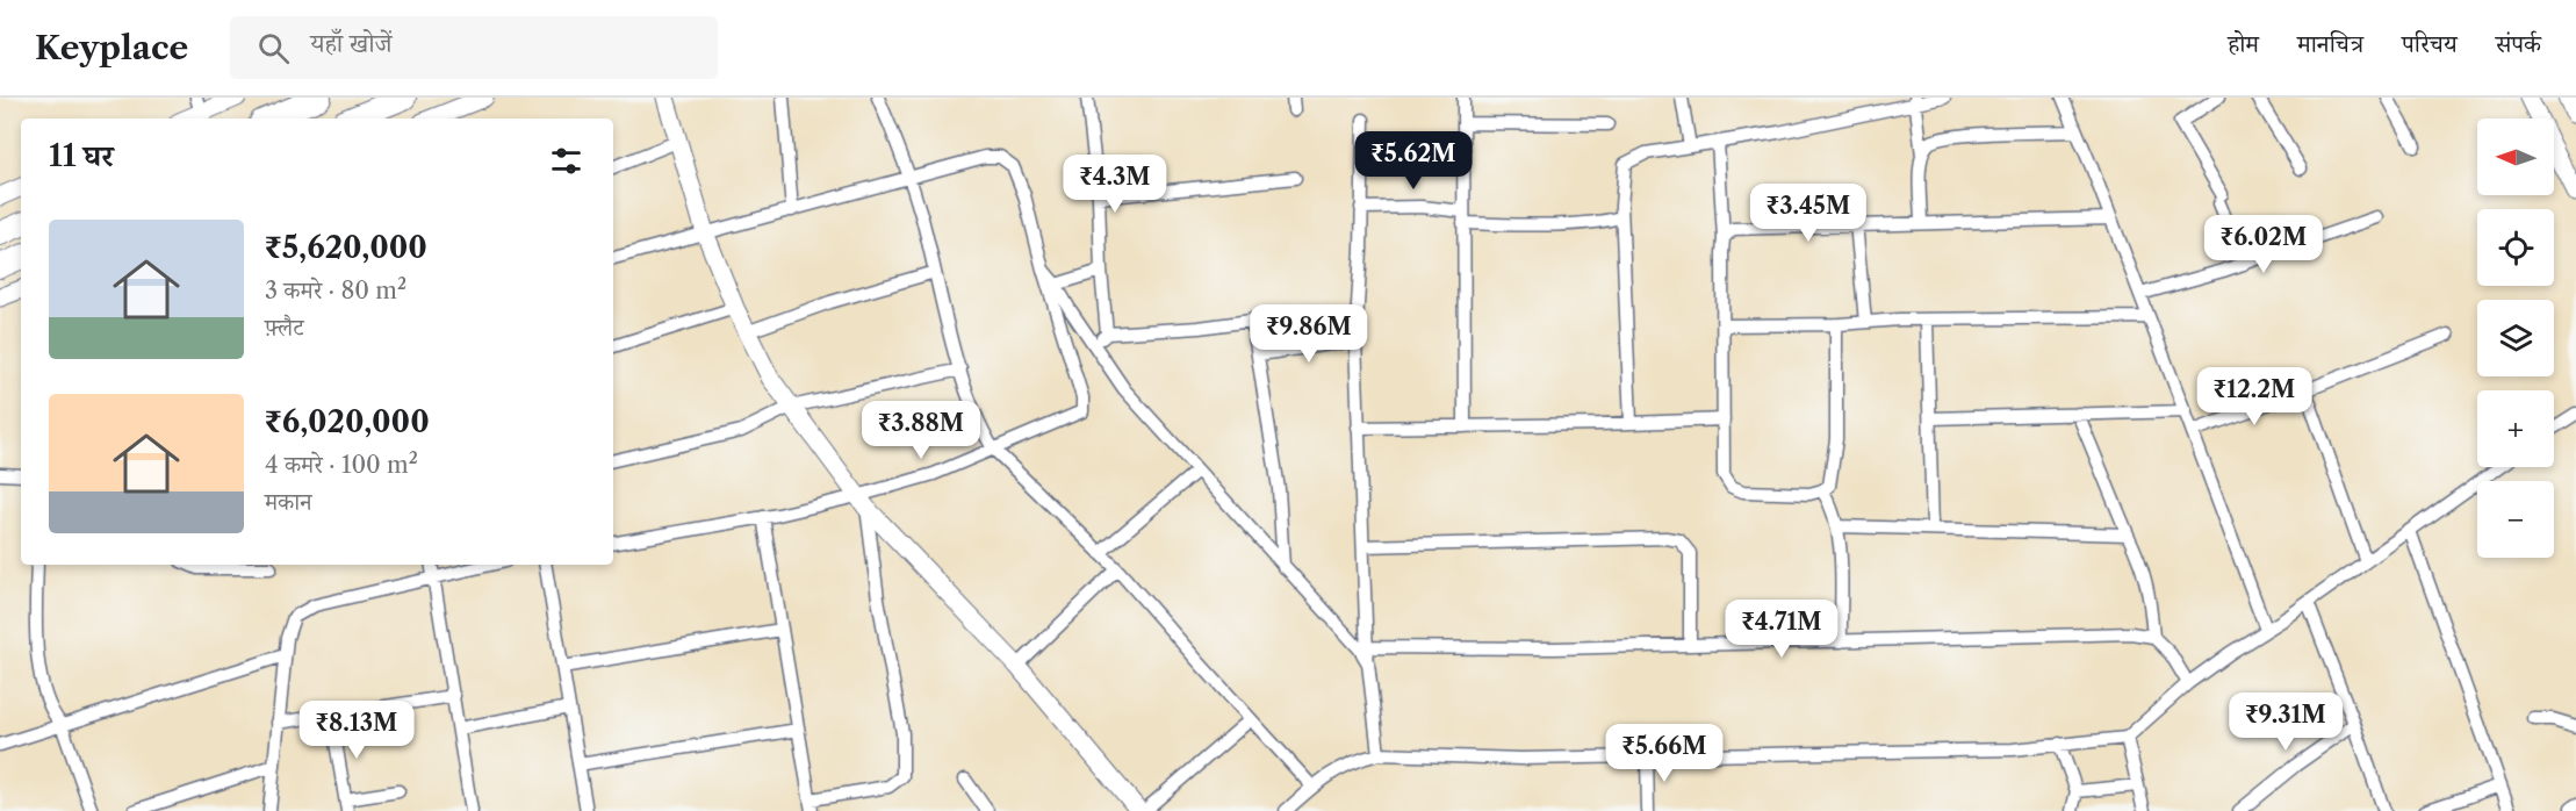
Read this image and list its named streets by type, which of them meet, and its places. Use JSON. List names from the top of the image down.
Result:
{
  "north": "left",
  "page": {
    "header": "Keyplace",
    "search": "यहाँ खोजें",
    "nav": [
      "होम",
      "मानचित्र",
      "परिचय",
      "संपर्क"
    ],
    "map_buttons": ["+", "−"],
    "heading": "11 घर",
    "price": [
      "₹5.62M",
      "₹4.3M",
      "₹3.45M",
      "₹6.02M",
      "₹9.86M",
      "₹12.2M",
      "₹3.88M",
      "₹4.71M",
      "₹9.31M",
      "₹8.13M",
      "₹5.66M"
    ],
    "list": [
      {
        "name": "₹5,620,000",
        "note": "3 कमरे · 80 m² · फ़्लैट"
      },
      {
        "name": "₹6,020,000",
        "note": "4 कमरे · 100 m² · मकान"
      }
    ]
  }
}
